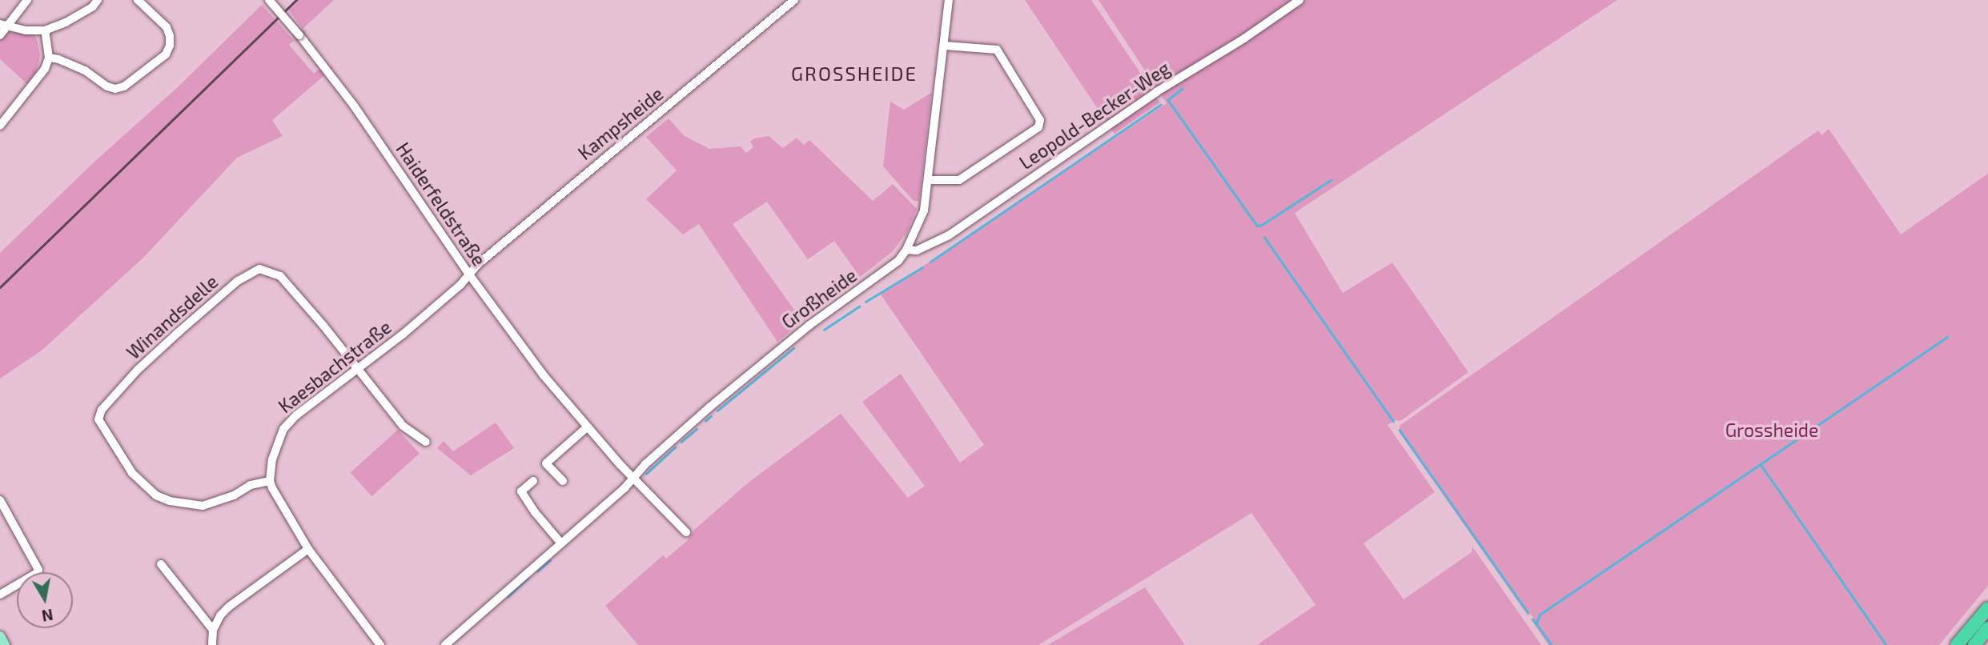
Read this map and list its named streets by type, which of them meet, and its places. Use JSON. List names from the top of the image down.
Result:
{
  "streets": {
    "street": [
      "Leopold-Becker-Weg",
      "Kampsheide",
      "Haiderfeldstraße",
      "Großheide",
      "Winandsdelle",
      "Kaesbachstraße"
    ]
  },
  "crossings": [
    ["Leopold-Becker-Weg", "Großheide"],
    ["Kampsheide", "Haiderfeldstraße"],
    ["Kampsheide", "Kaesbachstraße"],
    ["Haiderfeldstraße", "Großheide"],
    ["Haiderfeldstraße", "Kaesbachstraße"],
    ["Winandsdelle", "Kaesbachstraße"]
  ],
  "districts": ["GROSSHEIDE"],
  "parks": ["Grossheide"],
  "north": "bottom"
}
